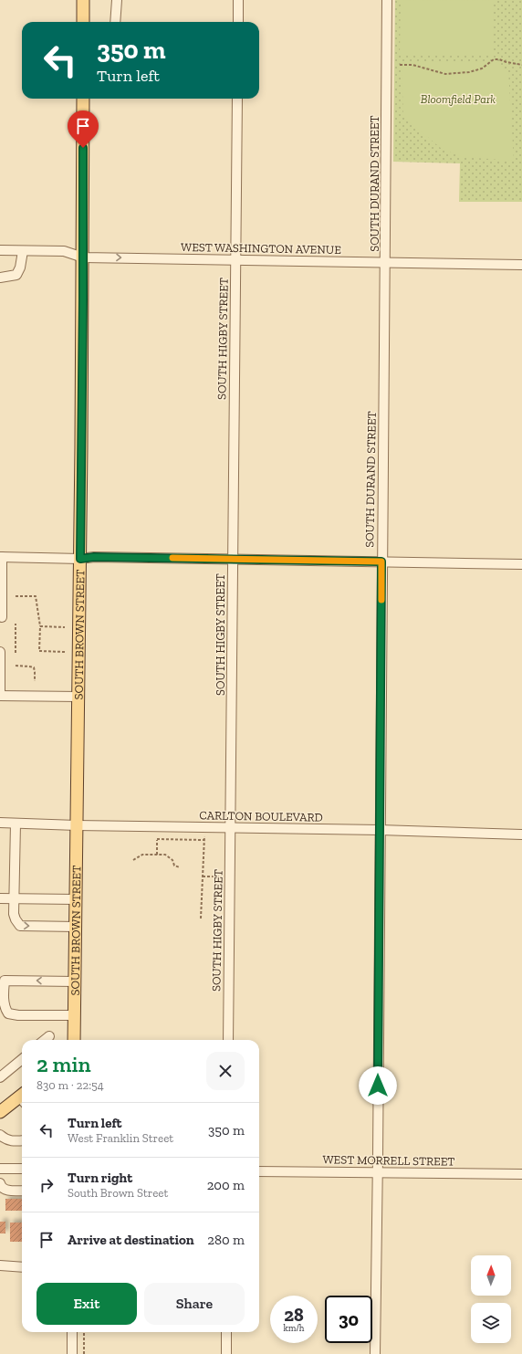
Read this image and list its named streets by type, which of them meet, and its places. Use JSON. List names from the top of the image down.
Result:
{
  "streets": {
    "main road": ["SOUTH BROWN STREET"],
    "street": [
      "SOUTH DURAND STREET",
      "WEST WASHINGTON AVENUE",
      "SOUTH HIGBY STREET",
      "CARLTON BOULEVARD",
      "WEST MORRELL STREET"
    ]
  },
  "crossings": [
    ["SOUTH DURAND STREET", "WEST WASHINGTON AVENUE"],
    ["SOUTH DURAND STREET", "CARLTON BOULEVARD"],
    ["SOUTH DURAND STREET", "WEST MORRELL STREET"],
    ["WEST WASHINGTON AVENUE", "SOUTH HIGBY STREET"],
    ["WEST WASHINGTON AVENUE", "SOUTH BROWN STREET"],
    ["SOUTH HIGBY STREET", "CARLTON BOULEVARD"],
    ["SOUTH BROWN STREET", "CARLTON BOULEVARD"]
  ],
  "parks": ["Bloomfield Park"],
  "north": "top",
  "page": {
    "turn": ["350 m", "Turn left"],
    "heading": ["2 min", "830 m · 22:54"],
    "list": [
      {
        "name": "Turn left",
        "note": "West Franklin Street",
        "value": "350 m"
      },
      {
        "name": "Turn right",
        "note": "South Brown Street",
        "value": "200 m"
      },
      {
        "name": "Arrive at destination",
        "value": "280 m"
      }
    ],
    "buttons": ["Exit", "Share"],
    "speed": "28 km/h",
    "limit": "30"
  }
}
